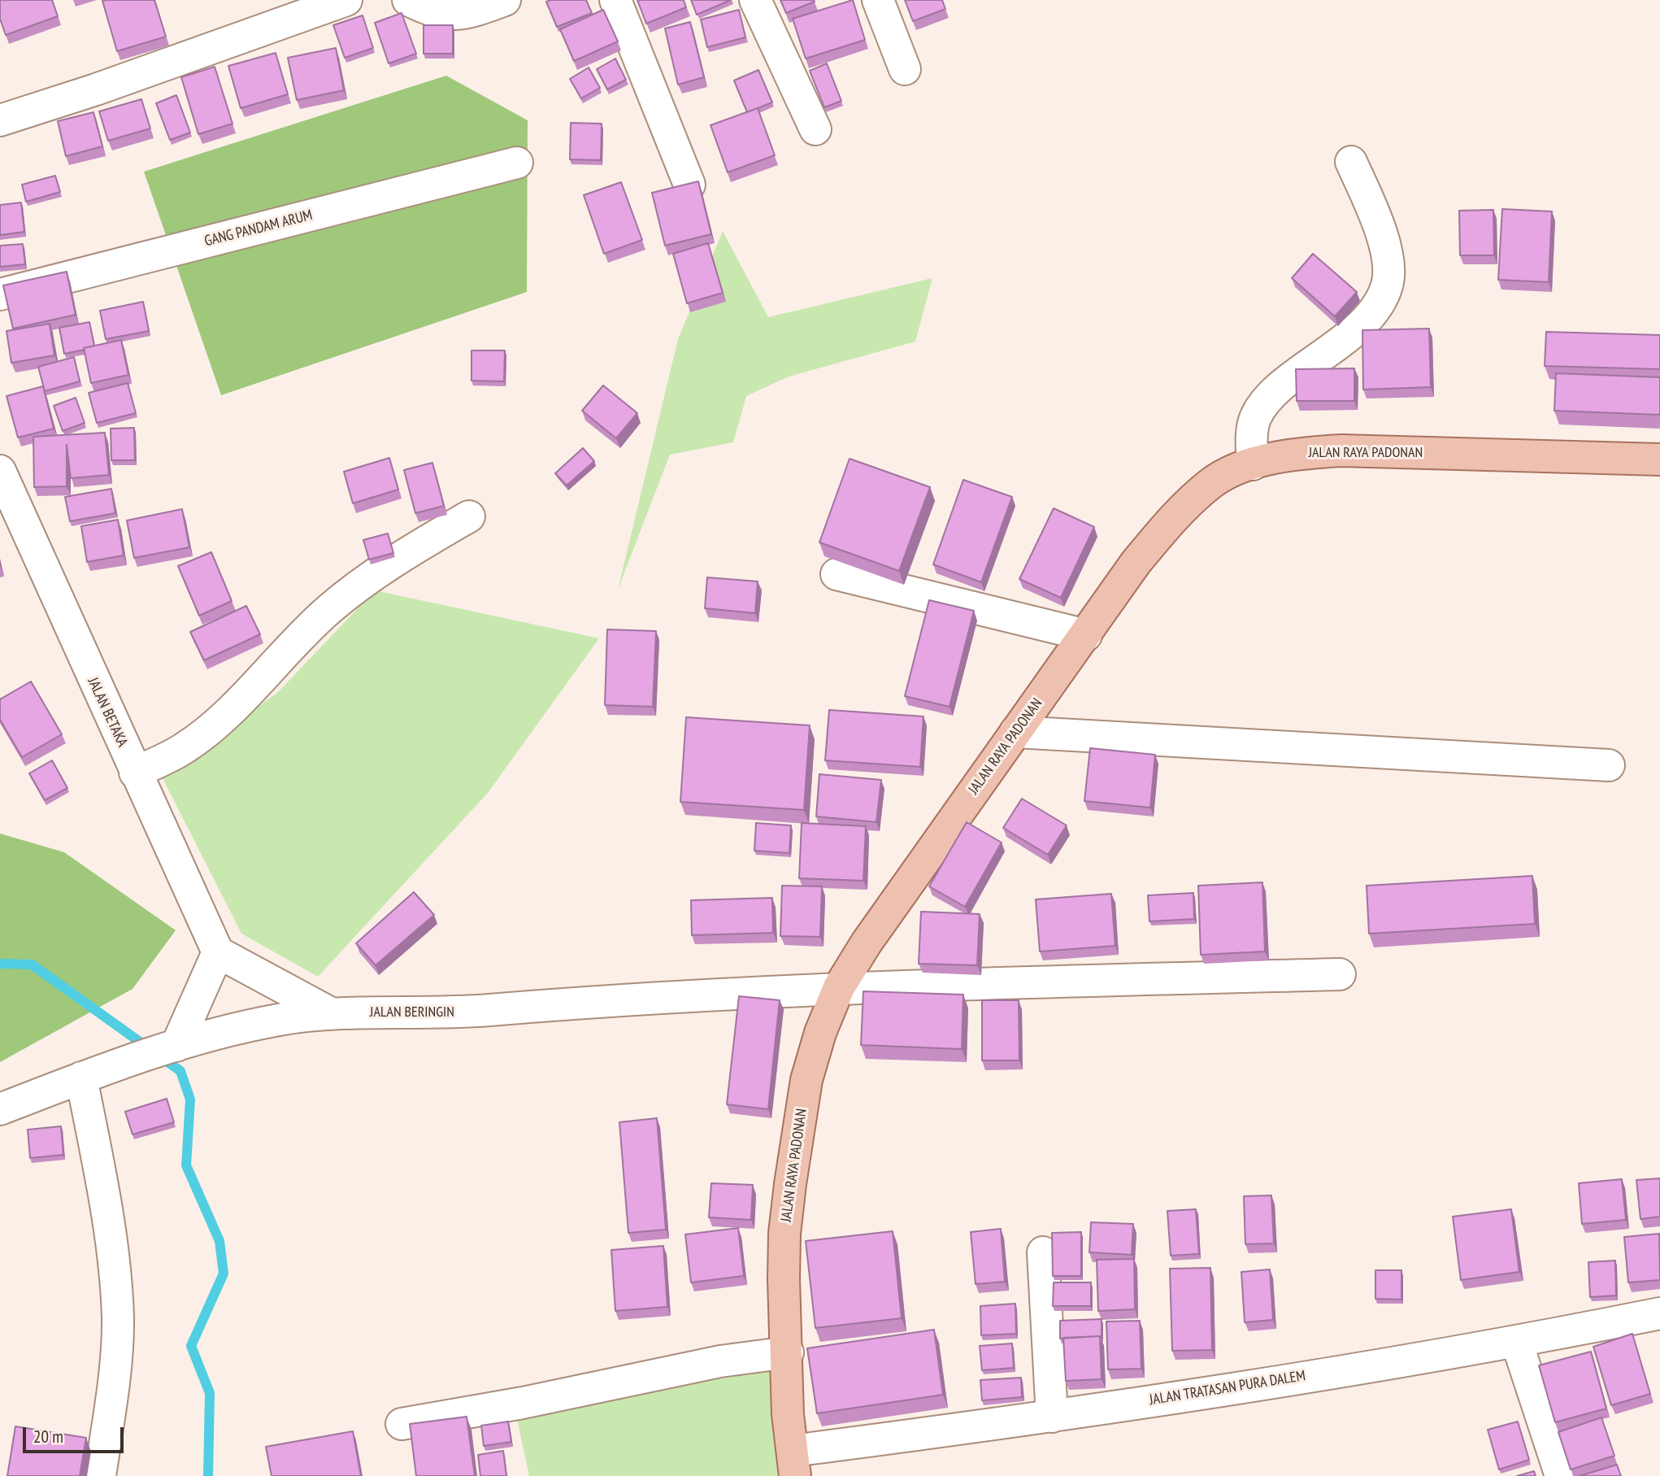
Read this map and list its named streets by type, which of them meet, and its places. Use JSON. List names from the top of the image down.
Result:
{
  "streets": {
    "main road": ["JALAN RAYA PADONAN"],
    "street": [
      "GANG PANDAM ARUM",
      "JALAN BETAKA",
      "JALAN BERINGIN",
      "JALAN TRATASAN PURA DALEM"
    ]
  },
  "crossings": [
    ["JALAN RAYA PADONAN", "JALAN BERINGIN"],
    ["JALAN RAYA PADONAN", "JALAN TRATASAN PURA DALEM"]
  ],
  "scale_bar": "20 m"
}
